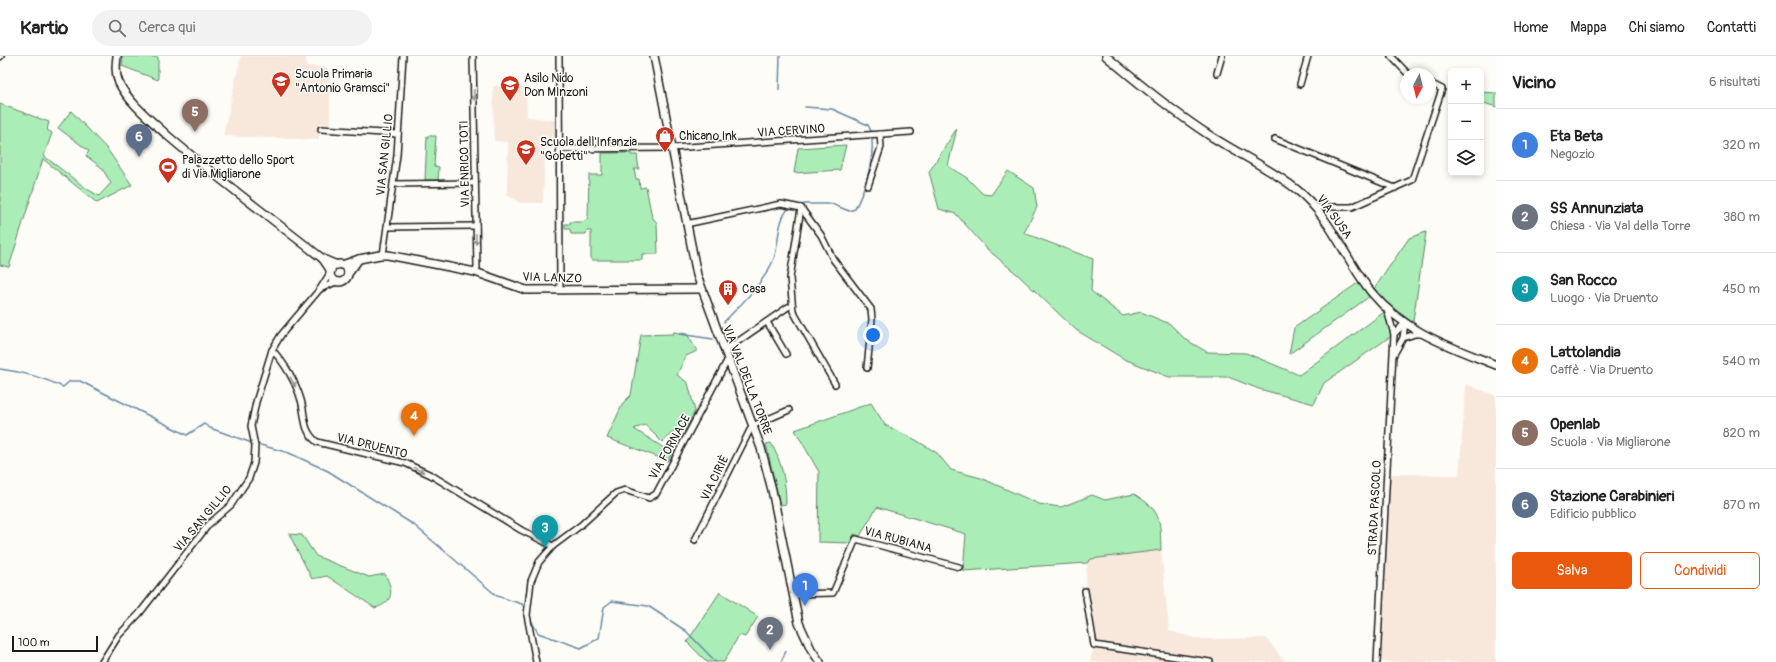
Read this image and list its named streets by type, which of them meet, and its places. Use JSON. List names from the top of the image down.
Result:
{
  "streets": {
    "street": [
      "VIA CERVINO",
      "VIA SAN GILLIO",
      "VIA ENRICO TOTI",
      "VIA SUSA",
      "VIA LANZO",
      "VIA VAL DELLA TORRE",
      "VIA DRUENTO",
      "VIA FORNACE",
      "VIA CIRIÈ",
      "STRADA PASCOLO",
      "VIA RUBIANA"
    ]
  },
  "crossings": [
    ["VIA CERVINO", "VIA VAL DELLA TORRE"],
    ["VIA SAN GILLIO", "VIA LANZO"],
    ["VIA SAN GILLIO", "VIA DRUENTO"],
    ["VIA ENRICO TOTI", "VIA LANZO"],
    ["VIA SUSA", "STRADA PASCOLO"],
    ["VIA LANZO", "VIA VAL DELLA TORRE"],
    ["VIA VAL DELLA TORRE", "VIA FORNACE"],
    ["VIA VAL DELLA TORRE", "VIA CIRIÈ"],
    ["VIA VAL DELLA TORRE", "VIA RUBIANA"],
    ["VIA DRUENTO", "VIA FORNACE"]
  ],
  "one_way": ["VIA ENRICO TOTI", "VIA DRUENTO"],
  "places": {
    "school or university": ["Scuola Primaria \"Antonio Gramsci\"", "Asilo Nido Don MInzoni", "Scuola dell'Infanzia \"Gobetti\""],
    "shop": ["Chicano Ink"],
    "sports": ["Palazzetto dello Sport di Via Migliarone"],
    "building": ["Casa"]
  },
  "scale_bar": "100 m",
  "north": "bottom",
  "page": {
    "header": "Kartio",
    "search": "Cerca qui",
    "nav": [
      "Home",
      "Mappa",
      "Chi siamo",
      "Contatti"
    ],
    "heading": ["Vicino", "6 risultati"],
    "map_buttons": ["+", "−"],
    "pins": [
      "5",
      "6",
      "4",
      "3",
      "1",
      "2"
    ],
    "list": [
      {
        "mark": "1",
        "name": "Eta Beta",
        "note": "Negozio",
        "value": "320 m"
      },
      {
        "mark": "2",
        "name": "SS Annunziata",
        "note": "Chiesa · Via Val della Torre",
        "value": "380 m"
      },
      {
        "mark": "3",
        "name": "San Rocco",
        "note": "Luogo · Via Druento",
        "value": "450 m"
      },
      {
        "mark": "4",
        "name": "Lattolandia",
        "note": "Caffè · Via Druento",
        "value": "540 m"
      },
      {
        "mark": "5",
        "name": "Openlab",
        "note": "Scuola · Via Migliarone",
        "value": "820 m"
      },
      {
        "mark": "6",
        "name": "Stazione Carabinieri",
        "note": "Edificio pubblico",
        "value": "870 m"
      }
    ],
    "buttons": ["Salva", "Condividi"],
    "scale": "100 m"
  }
}
